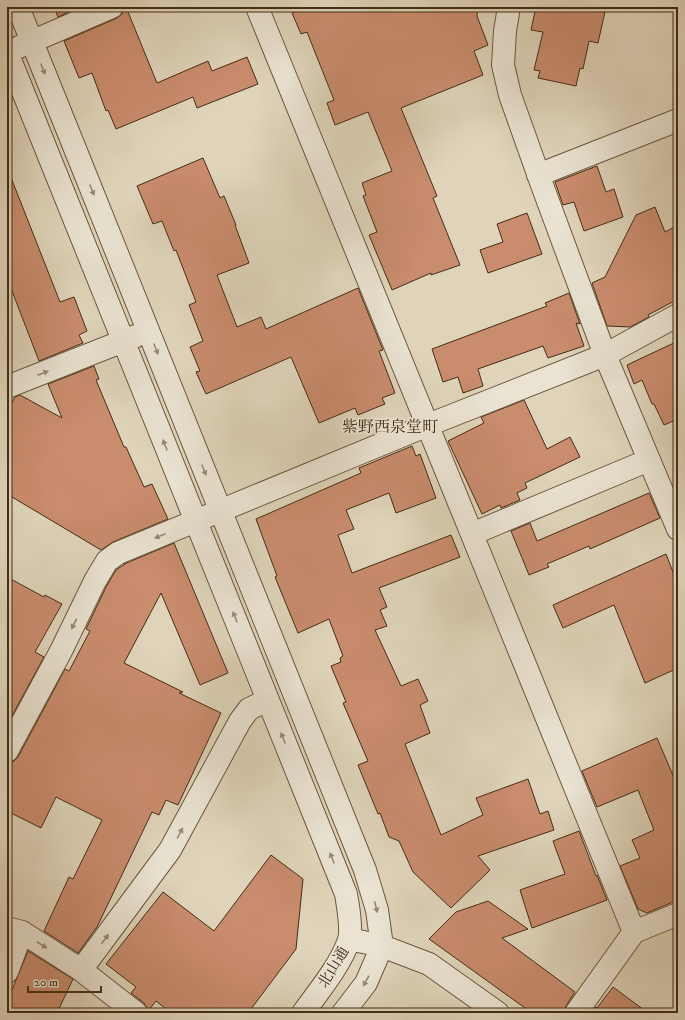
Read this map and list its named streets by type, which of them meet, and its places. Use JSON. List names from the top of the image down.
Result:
{
  "streets": {
    "street": ["北山通"]
  },
  "districts": ["紫野西泉堂町"],
  "scale_bar": "20 m"
}
